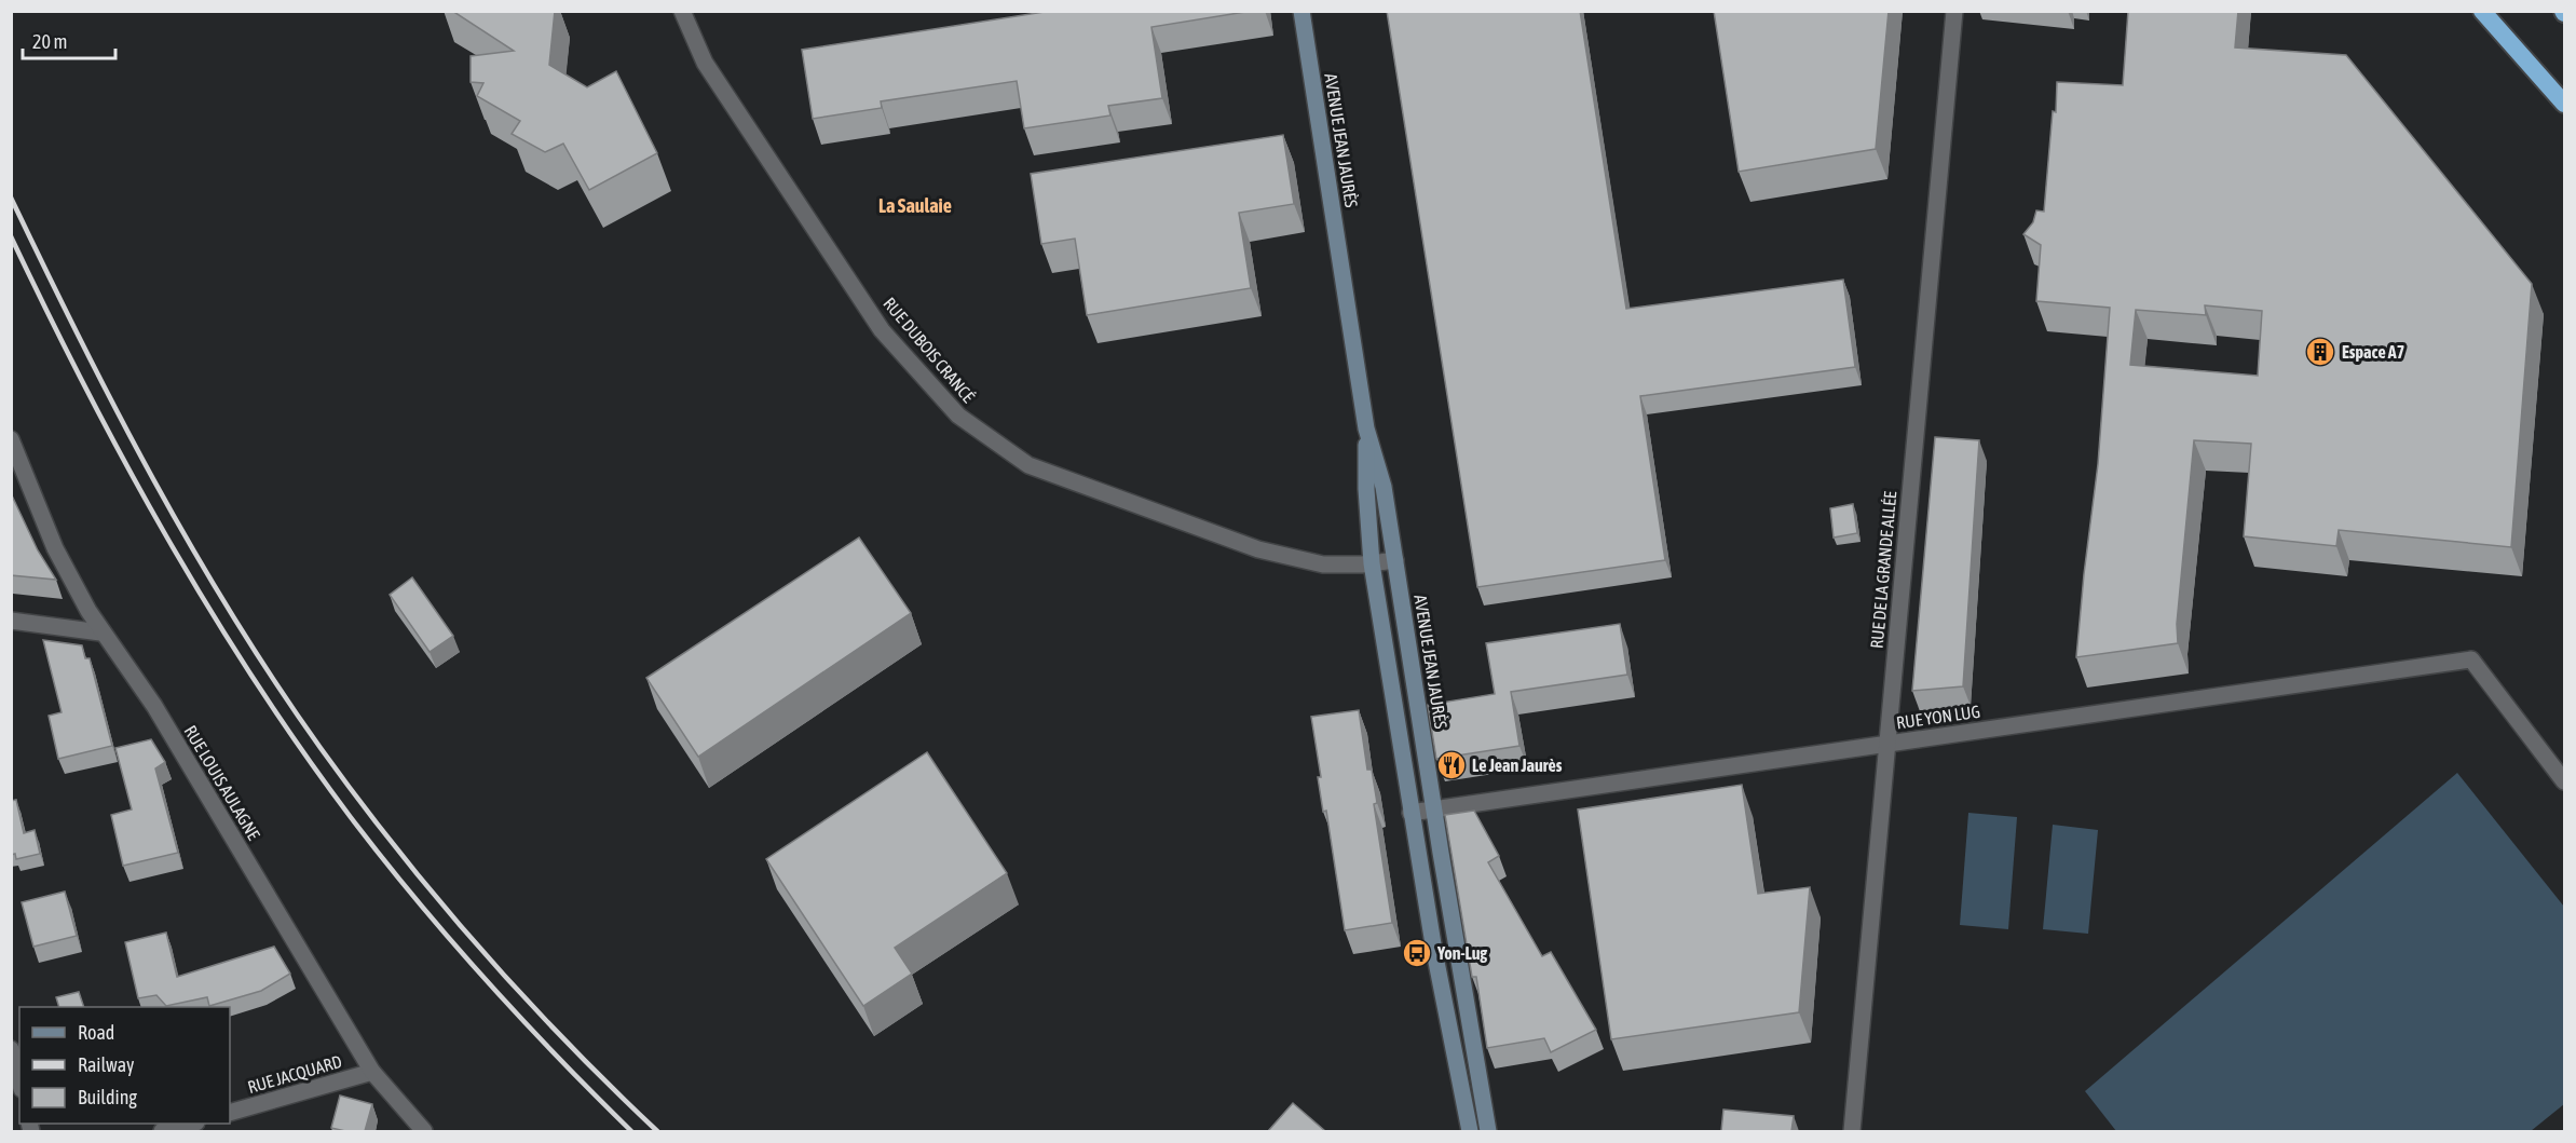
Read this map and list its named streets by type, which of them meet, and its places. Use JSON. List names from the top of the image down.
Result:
{
  "streets": {
    "main road": ["AVENUE JEAN JAURÈS"],
    "street": [
      "RUE DUBOIS CRANCÉ",
      "RUE DE LA GRANDE ALLÉE",
      "RUE YON LUG",
      "RUE LOUIS AULAGNE",
      "RUE JACQUARD"
    ]
  },
  "crossings": [
    ["AVENUE JEAN JAURÈS", "RUE DUBOIS CRANCÉ"],
    ["AVENUE JEAN JAURÈS", "RUE YON LUG"],
    ["RUE DE LA GRANDE ALLÉE", "RUE YON LUG"],
    ["RUE LOUIS AULAGNE", "RUE JACQUARD"]
  ],
  "districts": ["La Saulaie"],
  "places": {
    "building": ["Espace A7"],
    "restaurant": ["Le Jean Jaurès"],
    "bus stop": ["Yon-Lug"]
  },
  "legend": ["Road", "Railway", "Building"],
  "scale_bar": "20 m"
}
